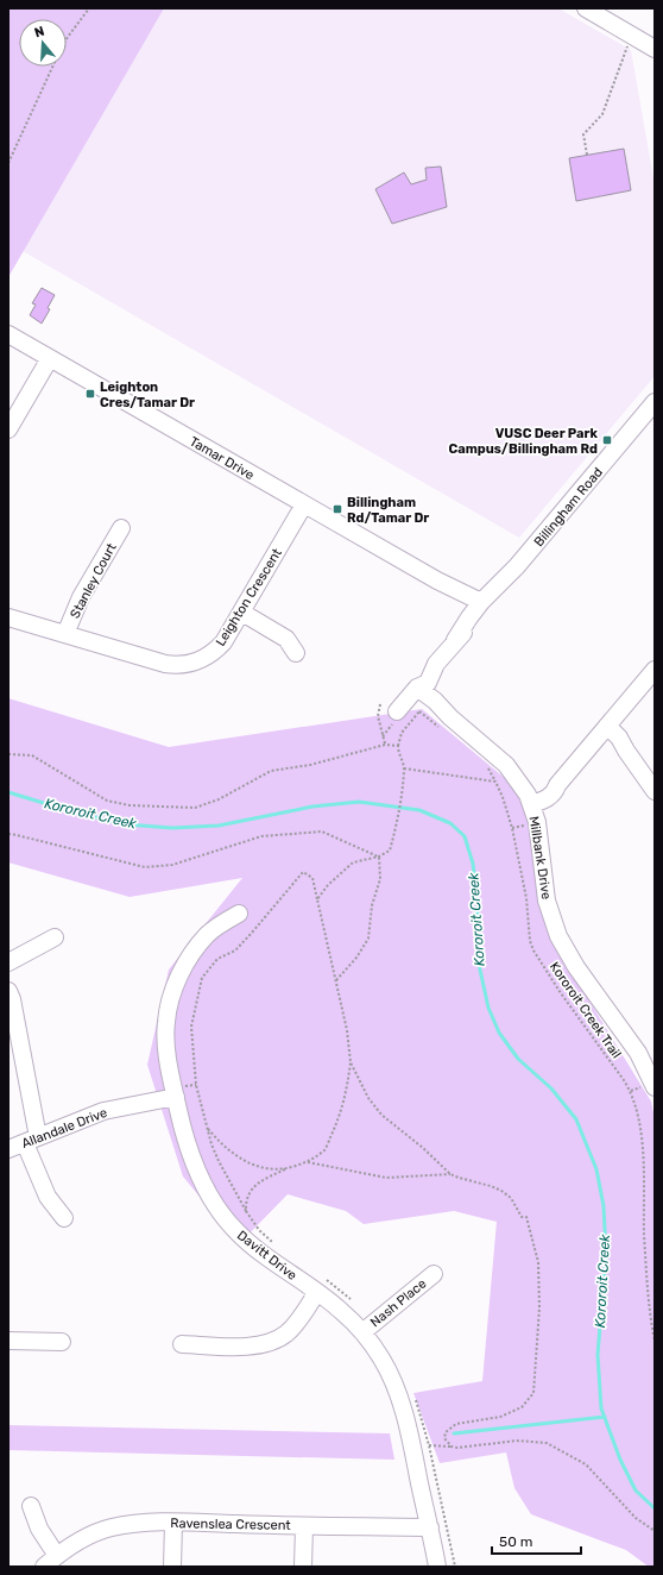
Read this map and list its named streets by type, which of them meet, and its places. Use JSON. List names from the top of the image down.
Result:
{
  "streets": {
    "street": [
      "Tamar Drive",
      "Billingham Road",
      "Stanley Court",
      "Leighton Crescent",
      "Millbank Drive",
      "Allandale Drive",
      "Davitt Drive",
      "Nash Place",
      "Ravenslea Crescent"
    ],
    "path": ["Kororoit Creek Trail"]
  },
  "crossings": [
    ["Tamar Drive", "Billingham Road"],
    ["Tamar Drive", "Leighton Crescent"],
    ["Billingham Road", "Millbank Drive"],
    ["Stanley Court", "Leighton Crescent"],
    ["Allandale Drive", "Davitt Drive"],
    ["Davitt Drive", "Nash Place"],
    ["Davitt Drive", "Ravenslea Crescent"]
  ],
  "water": ["Kororoit Creek"],
  "places": {
    "transit": ["Leighton Cres/Tamar Dr", "VUSC Deer Park Campus/Billingham Rd", "Billingham Rd/Tamar Dr"]
  },
  "scale_bar": "50 m",
  "north": "top"
}
